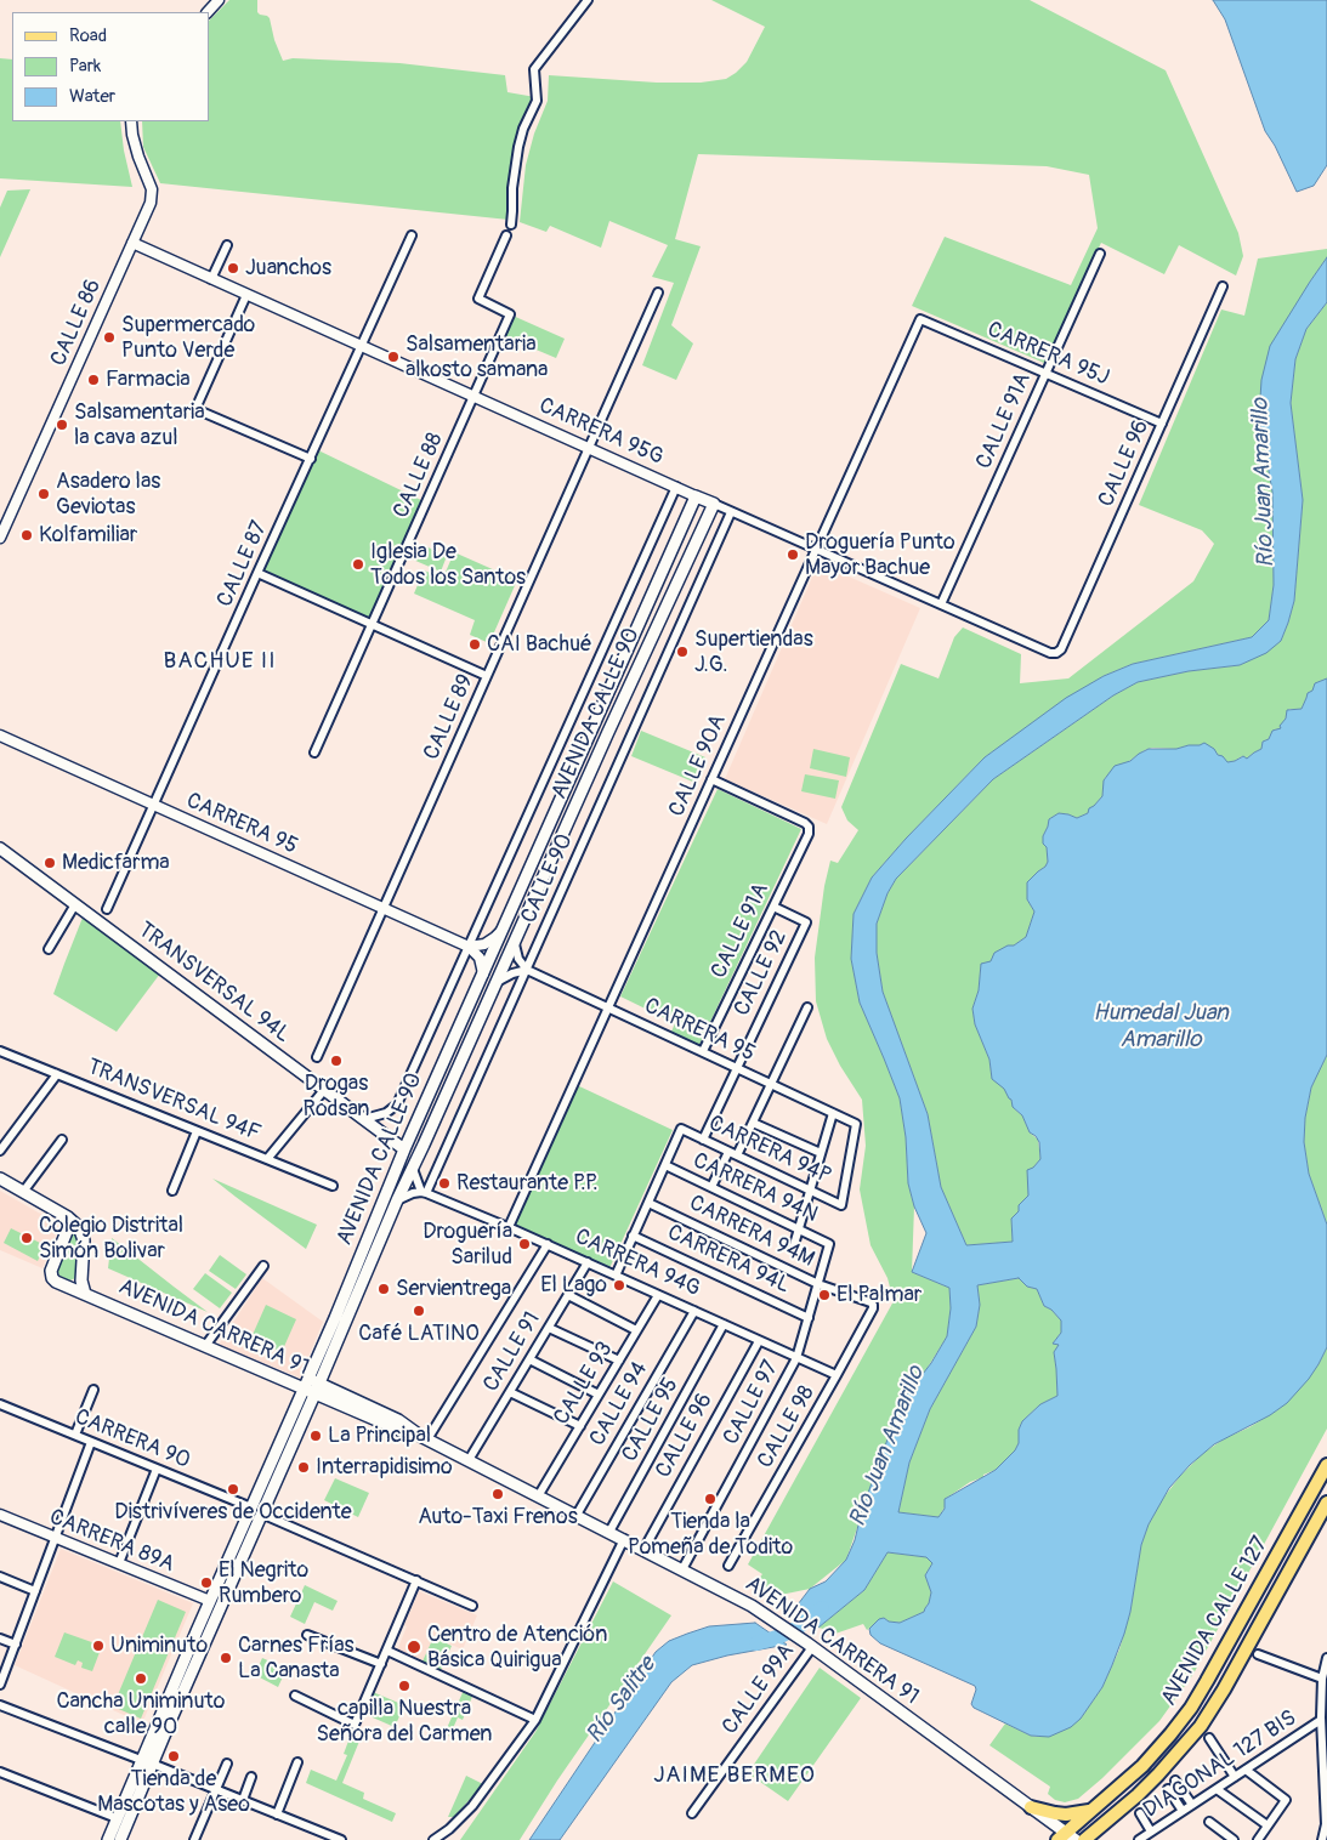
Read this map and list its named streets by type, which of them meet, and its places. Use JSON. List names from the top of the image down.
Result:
{
  "streets": {
    "main road": [
      "CARRERA 95G",
      "AVENIDA CALLE 90",
      "TRANSVERSAL 94L",
      "AVENIDA CARRERA 91",
      "AVENIDA CALLE 127"
    ],
    "street": [
      "CALLE 86",
      "CARRERA 95J",
      "CALLE 91A",
      "CALLE 96",
      "CALLE 88",
      "CALLE 87",
      "CALLE 89",
      "CALLE 90A",
      "CARRERA 95",
      "CALLE 90",
      "CALLE 92",
      "TRANSVERSAL 94F",
      "CARRERA 94P",
      "CARRERA 94N",
      "CARRERA 94M",
      "CARRERA 94L",
      "CARRERA 94G",
      "CALLE 91",
      "CALLE 93",
      "CALLE 97",
      "CALLE 94",
      "CALLE 95",
      "CALLE 98",
      "CARRERA 90",
      "CARRERA 89A",
      "CALLE 99A",
      "DIAGONAL 127 BIS"
    ]
  },
  "crossings": [
    ["CALLE 86", "CARRERA 95G"],
    ["CARRERA 95J", "CALLE 91A"],
    ["CARRERA 95J", "CALLE 96"],
    ["CARRERA 95J", "CALLE 90A"],
    ["CALLE 91A", "CARRERA 95G"],
    ["CALLE 91A", "CALLE 90A"],
    ["CALLE 91A", "CARRERA 95"],
    ["CALLE 91A", "CALLE 92"],
    ["CARRERA 95G", "CALLE 96"],
    ["CARRERA 95G", "CALLE 88"],
    ["CARRERA 95G", "CALLE 87"],
    ["CARRERA 95G", "AVENIDA CALLE 90"],
    ["CARRERA 95G", "CALLE 89"],
    ["CARRERA 95G", "CALLE 90A"],
    ["CARRERA 95G", "CALLE 90"],
    ["CALLE 96", "CARRERA 94G"],
    ["CALLE 96", "AVENIDA CARRERA 91"],
    ["CALLE 87", "CARRERA 95"],
    ["AVENIDA CALLE 90", "TRANSVERSAL 94L"],
    ["AVENIDA CALLE 90", "AVENIDA CARRERA 91"],
    ["AVENIDA CALLE 90", "CARRERA 90"],
    ["AVENIDA CALLE 90", "CARRERA 89A"],
    ["CALLE 89", "CARRERA 95"],
    ["CALLE 90A", "CARRERA 95"],
    ["CALLE 90A", "CARRERA 94G"],
    ["CARRERA 95", "CALLE 90"],
    ["CARRERA 95", "CALLE 92"],
    ["CARRERA 95", "CARRERA 94P"],
    ["CALLE 90", "TRANSVERSAL 94L"],
    ["CALLE 90", "CARRERA 94G"],
    ["CALLE 92", "CARRERA 94P"],
    ["CARRERA 94P", "CARRERA 94N"],
    ["CARRERA 94N", "CALLE 97"],
    ["CARRERA 94M", "CALLE 97"],
    ["CARRERA 94M", "CALLE 98"],
    ["CARRERA 94L", "CALLE 97"],
    ["CARRERA 94G", "CALLE 91"],
    ["CARRERA 94G", "CALLE 93"],
    ["CARRERA 94G", "CALLE 97"],
    ["CARRERA 94G", "CALLE 94"],
    ["CARRERA 94G", "CALLE 95"],
    ["CARRERA 94G", "CALLE 98"],
    ["AVENIDA CARRERA 91", "CALLE 91"],
    ["AVENIDA CARRERA 91", "CALLE 97"],
    ["AVENIDA CARRERA 91", "CALLE 94"],
    ["AVENIDA CARRERA 91", "CALLE 95"],
    ["AVENIDA CARRERA 91", "AVENIDA CALLE 127"],
    ["AVENIDA CARRERA 91", "CALLE 99A"]
  ],
  "districts": ["BACHUE II", "JAIME BERMEO"],
  "water": ["Río Juan Amarillo", "Humedal Juan Amarillo", "Río Salitre"],
  "places": [
    "Juanchos",
    "Supermercado Punto Verde",
    "Salsamentaria alkosto samana",
    "Farmacia",
    "Salsamentaria la cava azul",
    "Asadero las Geviotas",
    "Kolfamiliar",
    "Droguería Punto Mayor Bachue",
    "Iglesia De Todos los Santos",
    "CAI Bachué",
    "Supertiendas J.G.",
    "Medicfarma",
    "Drogas Rodsan",
    "Restaurante P.P.",
    "Colegio Distrital Simón Bolivar",
    "Droguería Sarilud",
    "El Lago",
    "Servientrega",
    "El Palmar",
    "Café LATINO",
    "La Principal",
    "Interrapidisimo",
    "Distrivíveres de Occidente",
    "Auto-Taxi Frenos",
    "Tienda la Pomeña de Todito",
    "El Negrito Rumbero",
    "Uniminuto",
    "Centro de Atención Básica Quirigua",
    "Carnes Frías La Canasta",
    "Cancha Uniminuto calle 90",
    "capilla Nuestra Señora del Carmen",
    "Tienda de Mascotas y Aseo"
  ],
  "legend": ["Road", "Park", "Water"]
}
